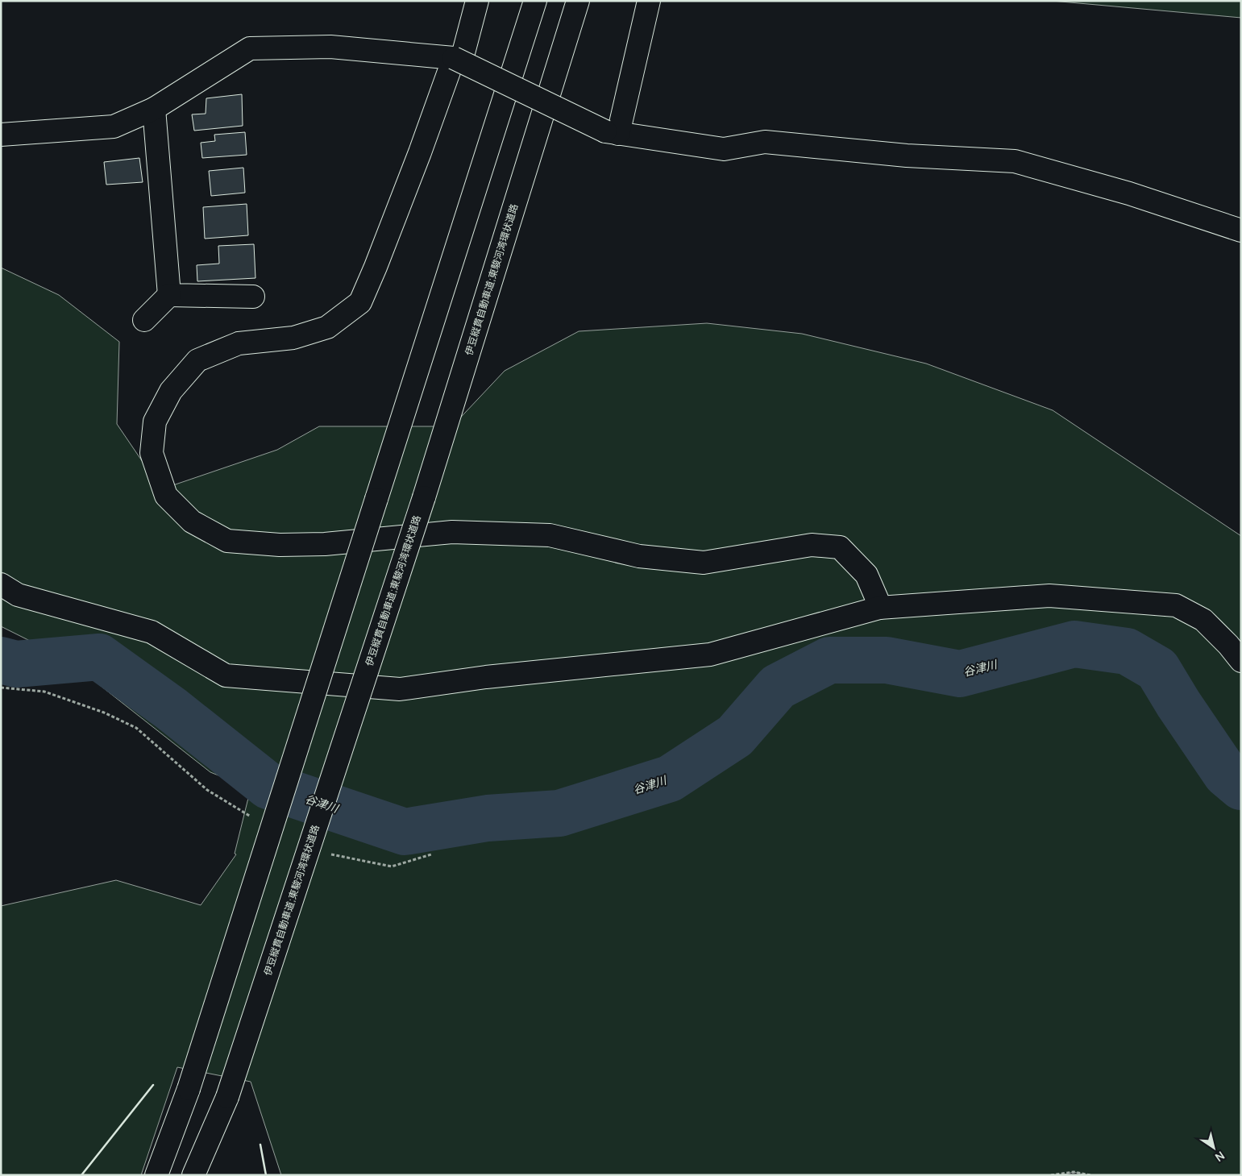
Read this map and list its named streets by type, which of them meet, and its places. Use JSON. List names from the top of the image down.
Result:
{
  "streets": {
    "main road": ["伊豆縦貫自動車道;東駿河湾環状道路"]
  },
  "water": ["谷津川"],
  "north": "bottom right"
}
